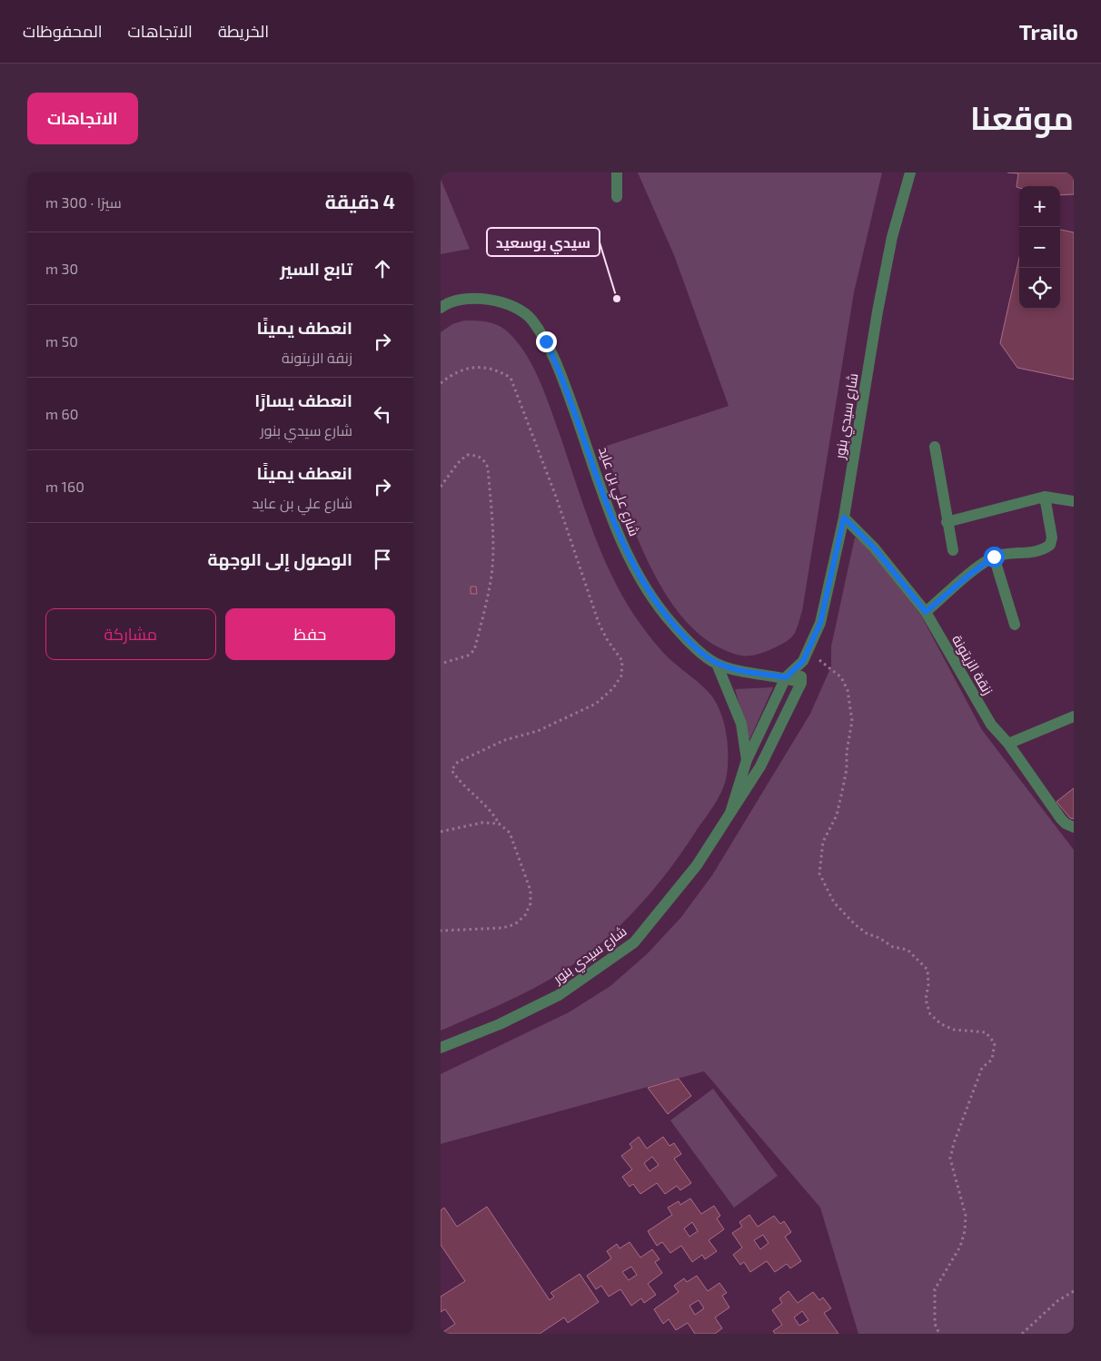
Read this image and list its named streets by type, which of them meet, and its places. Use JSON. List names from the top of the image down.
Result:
{
  "streets": {
    "street": ["شارع سيدي بنور", "شارع علي بن عايد", "زنقة الزيتونة"]
  },
  "crossings": [
    ["شارع سيدي بنور", "شارع علي بن عايد"],
    ["شارع سيدي بنور", "زنقة الزيتونة"]
  ],
  "places": ["سيدي بوسعيد"],
  "page": {
    "header": "Trailo",
    "nav": ["الخريطة", "الاتجاهات", "المحفوظات"],
    "title": "موقعنا",
    "buttons": [
      "الاتجاهات",
      ["حفظ", "مشاركة"]
    ],
    "heading": ["4 دقيقة", "سيرًا · 300 m"],
    "map_buttons": ["+", "−"],
    "list": [
      ["تابع السير", "30 m"],
      ["انعطف يمينًا", "زنقة الزيتونة", "50 m"],
      ["انعطف يسارًا", "شارع سيدي بنور", "60 m"],
      ["انعطف يمينًا", "شارع علي بن عايد", "160 m"],
      "الوصول إلى الوجهة"
    ]
  }
}
